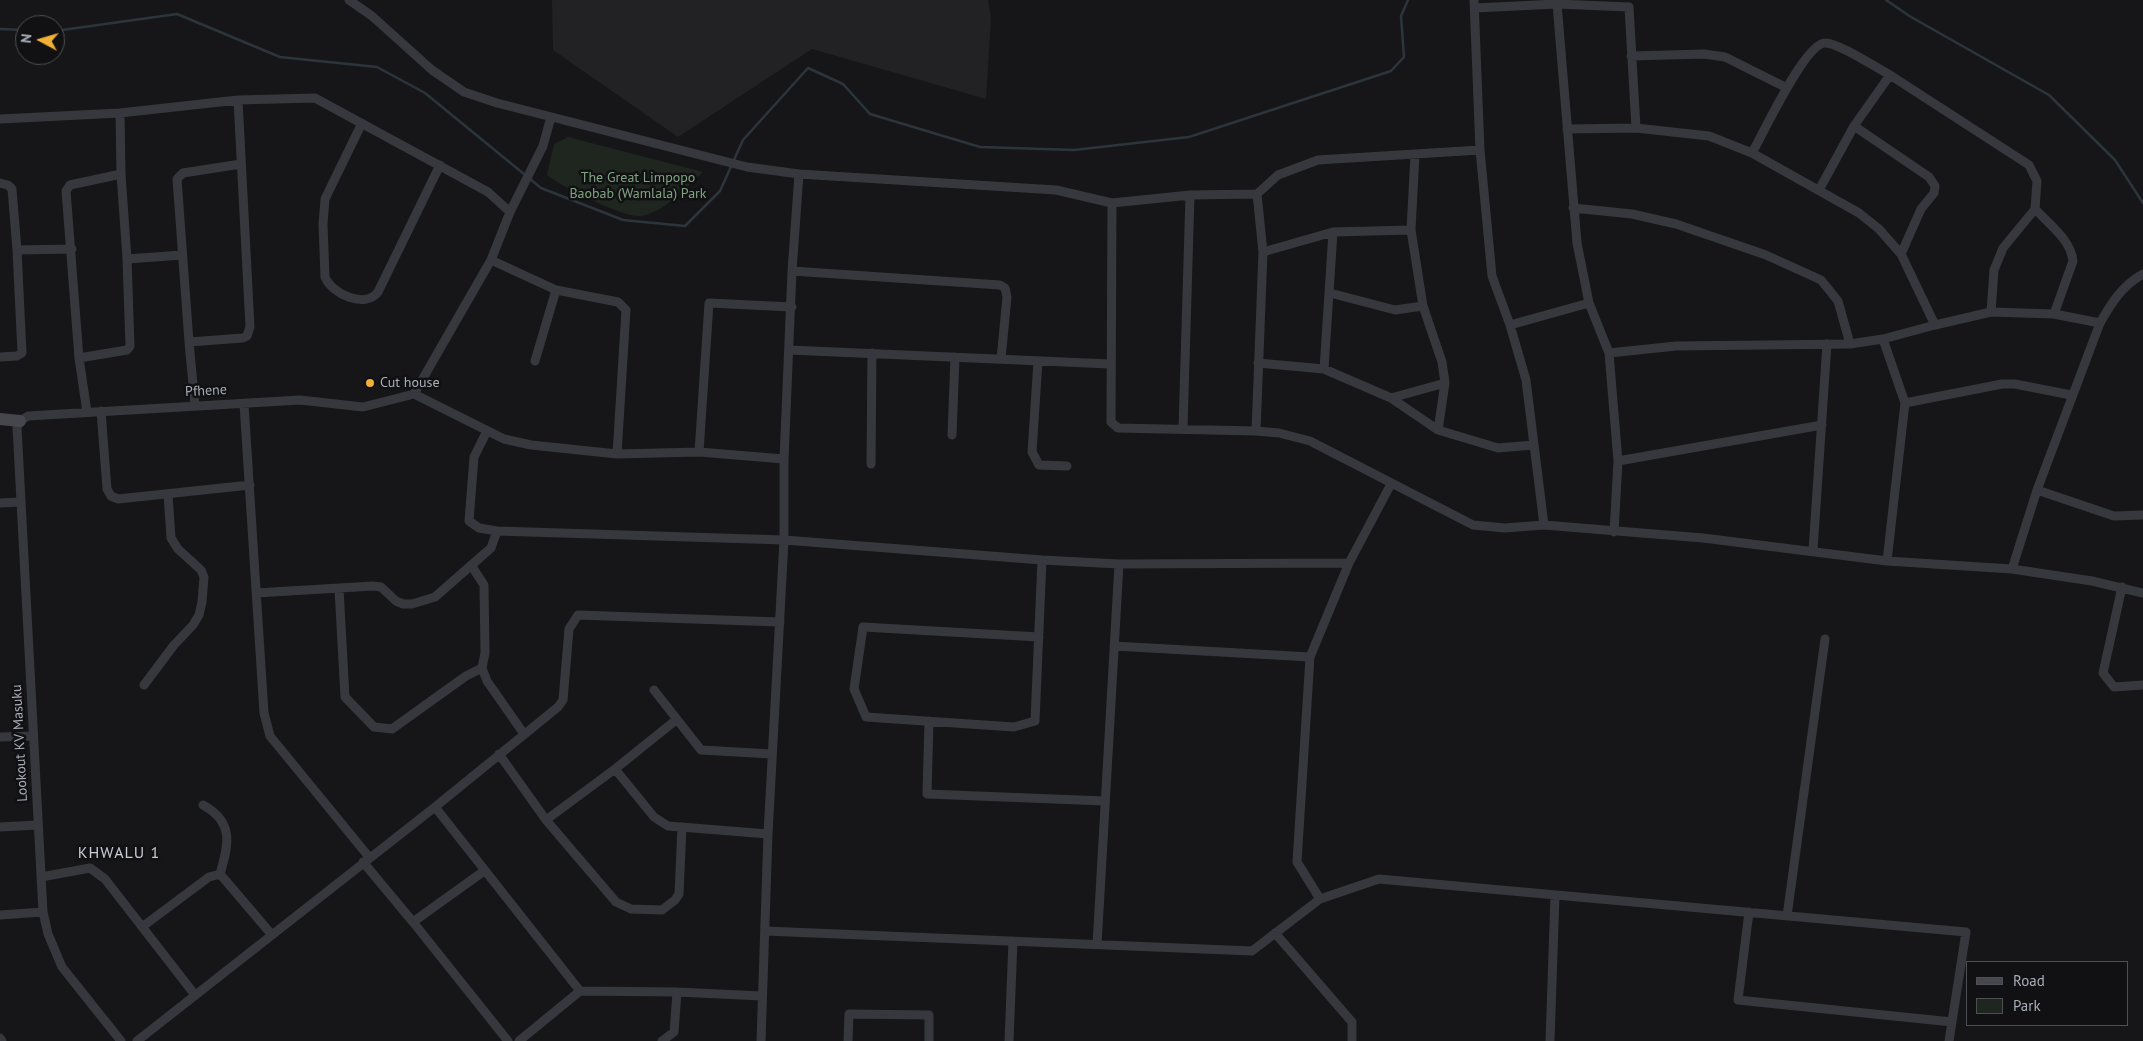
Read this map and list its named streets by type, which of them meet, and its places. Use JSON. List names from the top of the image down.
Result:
{
  "streets": {
    "street": ["Pfhene", "Lookout KV Masuku"]
  },
  "crossings": [
    ["Pfhene", "Lookout KV Masuku"]
  ],
  "districts": ["KHWALU 1"],
  "parks": ["The Great Limpopo Baobab (Wamlala) Park"],
  "places": ["Cut house"],
  "legend": ["Road", "Park"],
  "north": "left"
}
